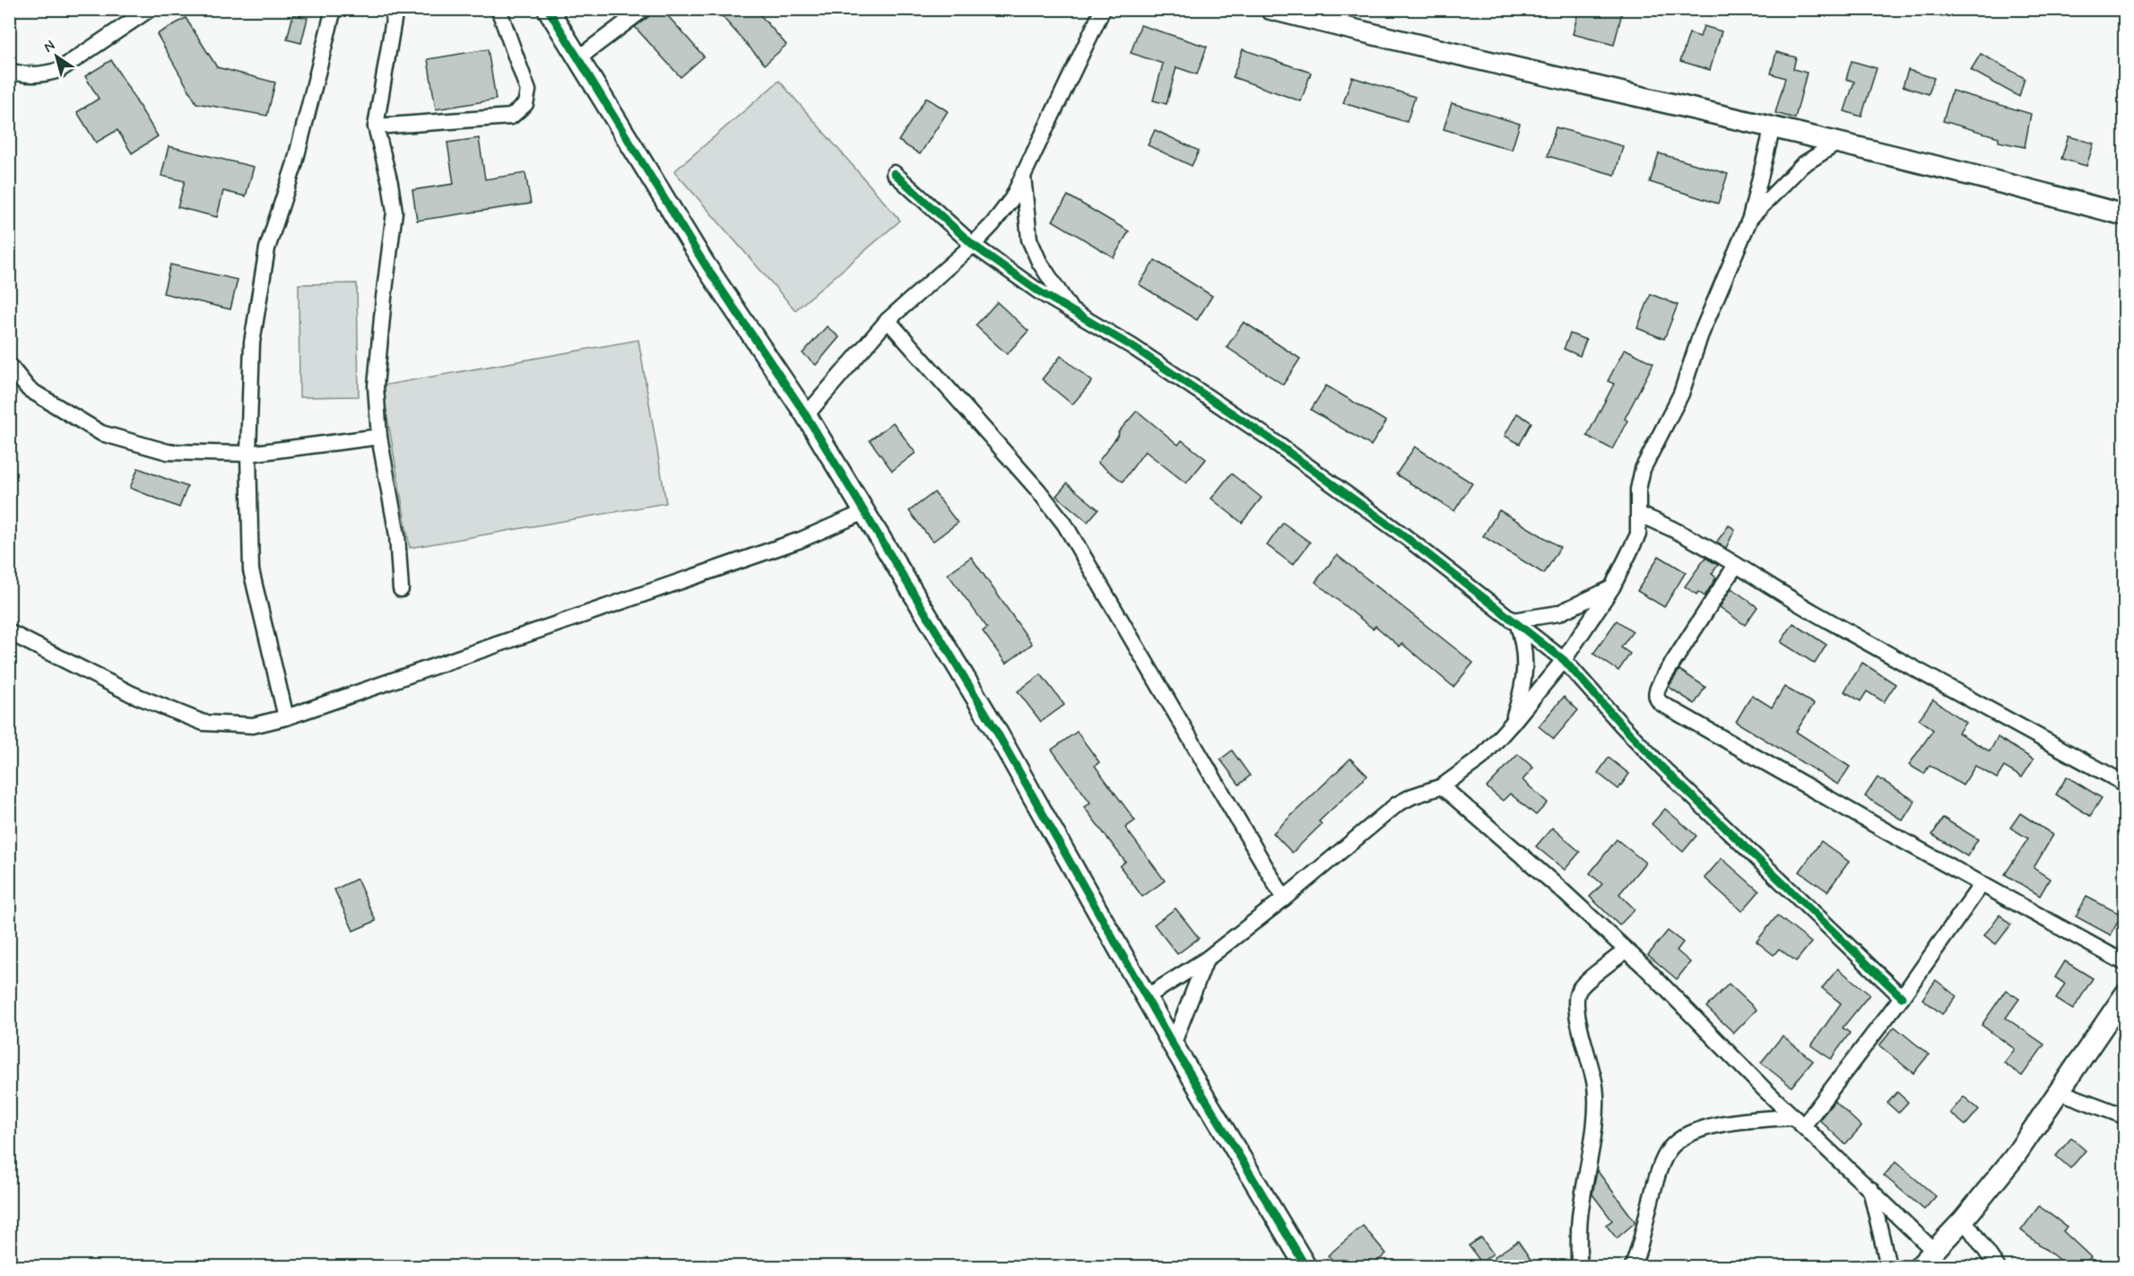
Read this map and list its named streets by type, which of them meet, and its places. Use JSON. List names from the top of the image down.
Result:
{
  "north": "top left"
}
